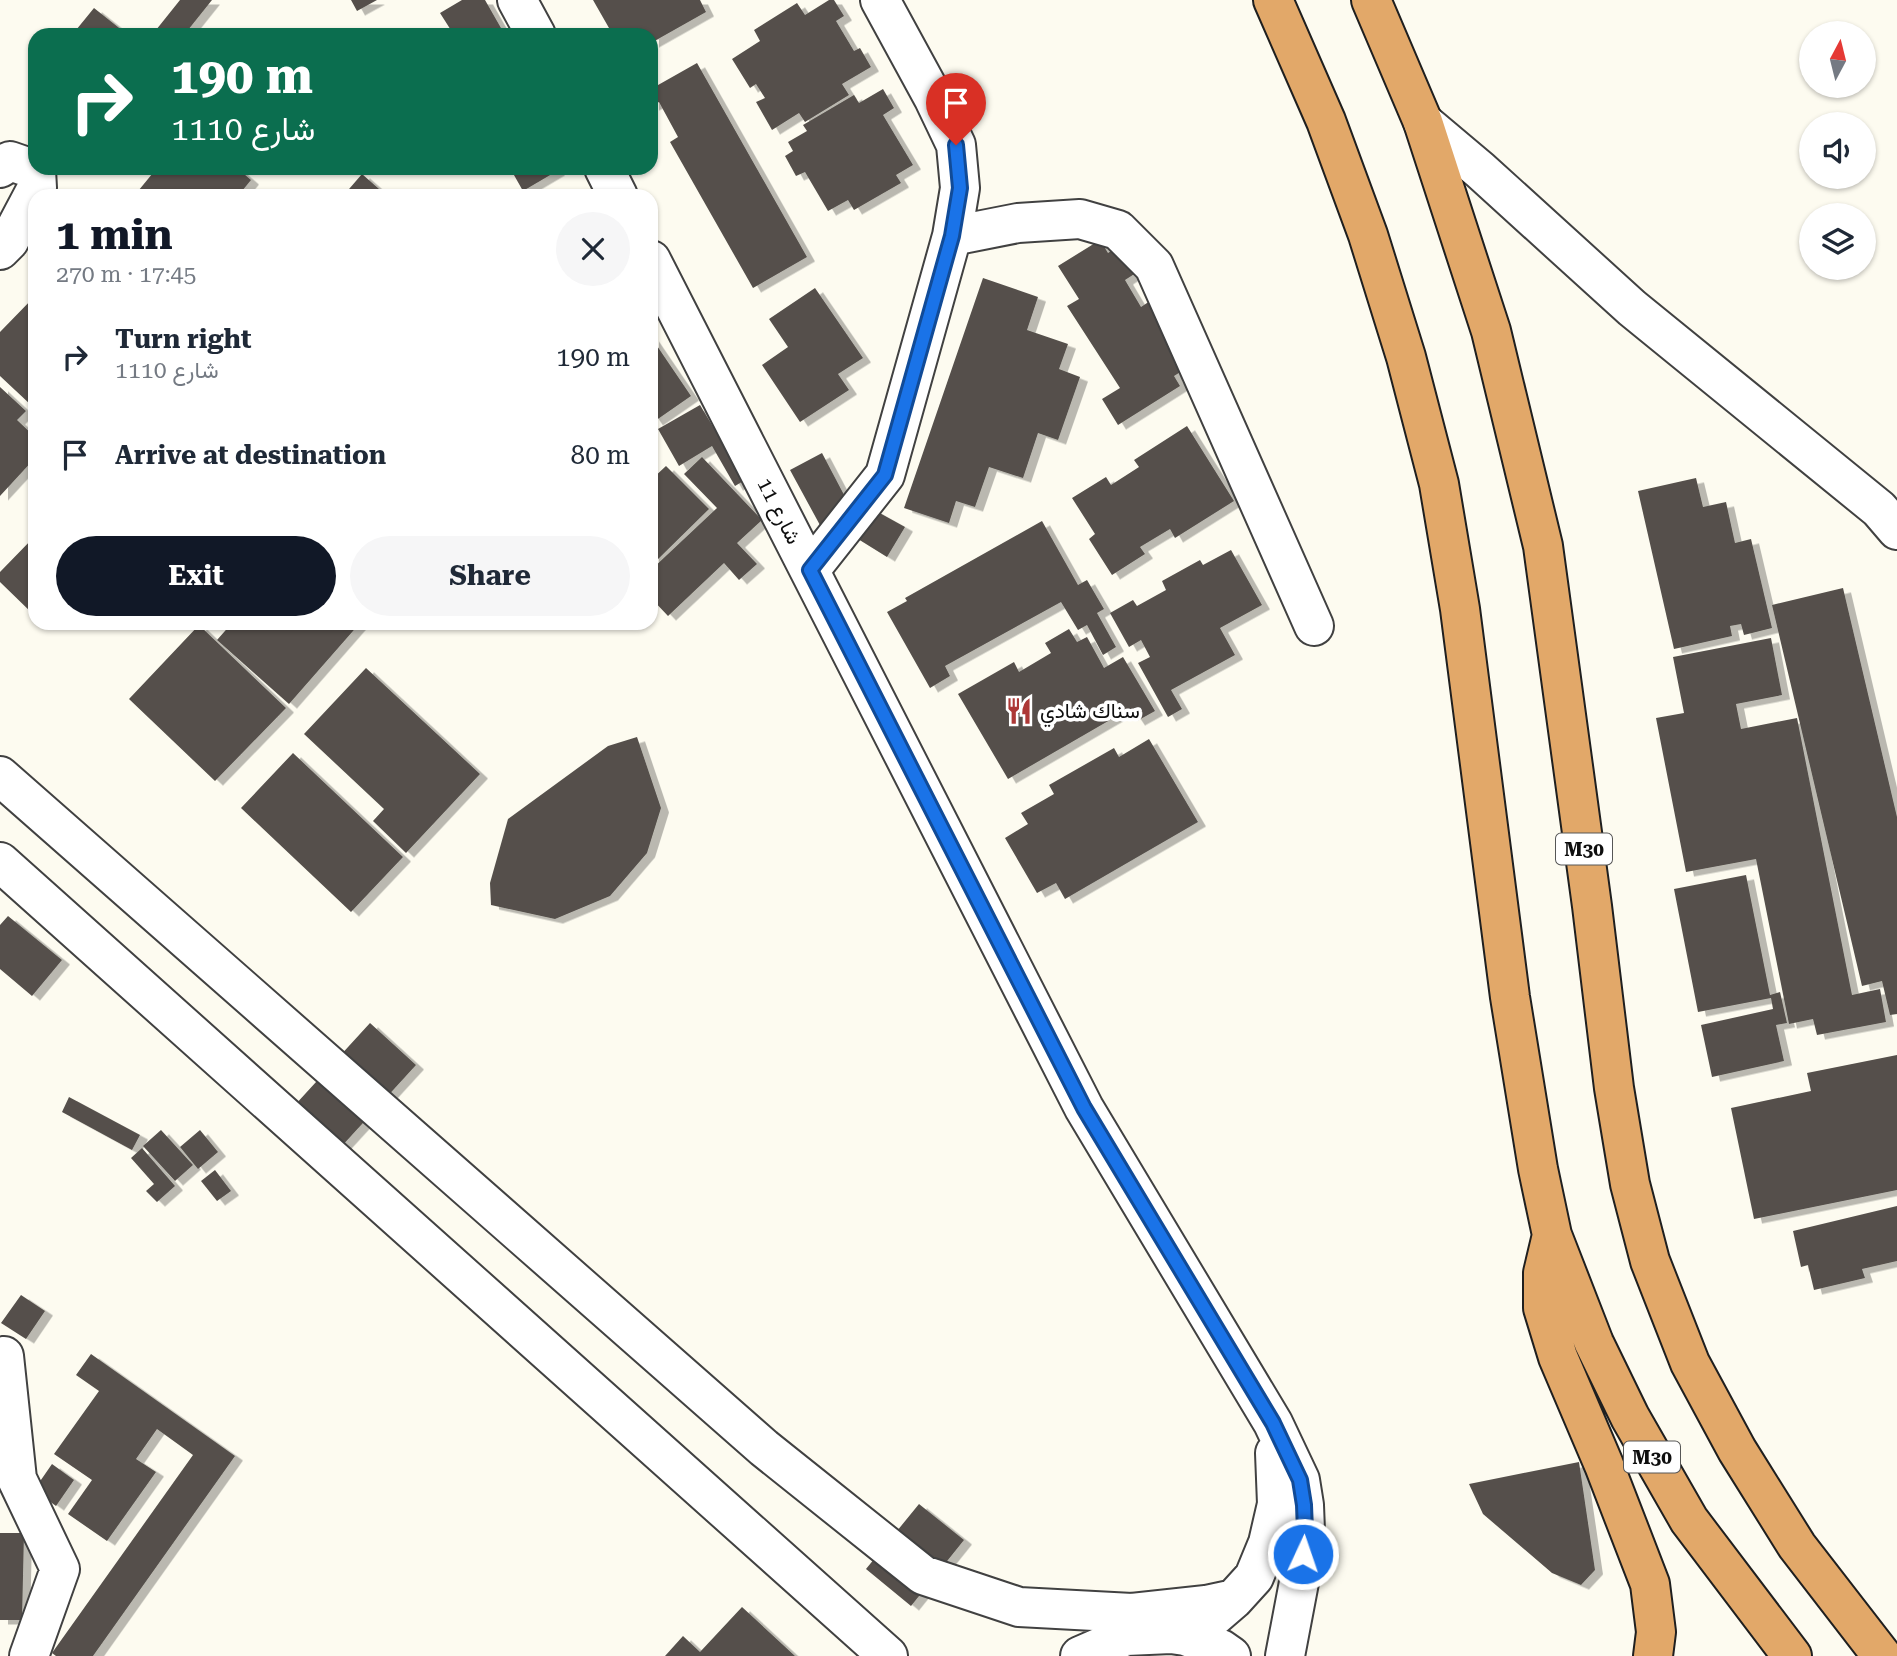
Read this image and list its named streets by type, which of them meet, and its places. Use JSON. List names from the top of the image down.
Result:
{
  "streets": {
    "highway": ["M30"],
    "street": ["شارع 11"]
  },
  "places": {
    "restaurant": ["سناك شادي"]
  },
  "north": "top",
  "page": {
    "turn": ["190 m", "شارع 1110"],
    "heading": ["1 min", "270 m · 17:45"],
    "list": [
      {
        "name": "Turn right",
        "note": "شارع 1110",
        "value": "190 m"
      },
      {
        "name": "Arrive at destination",
        "value": "80 m"
      }
    ],
    "buttons": ["Exit", "Share"]
  }
}
